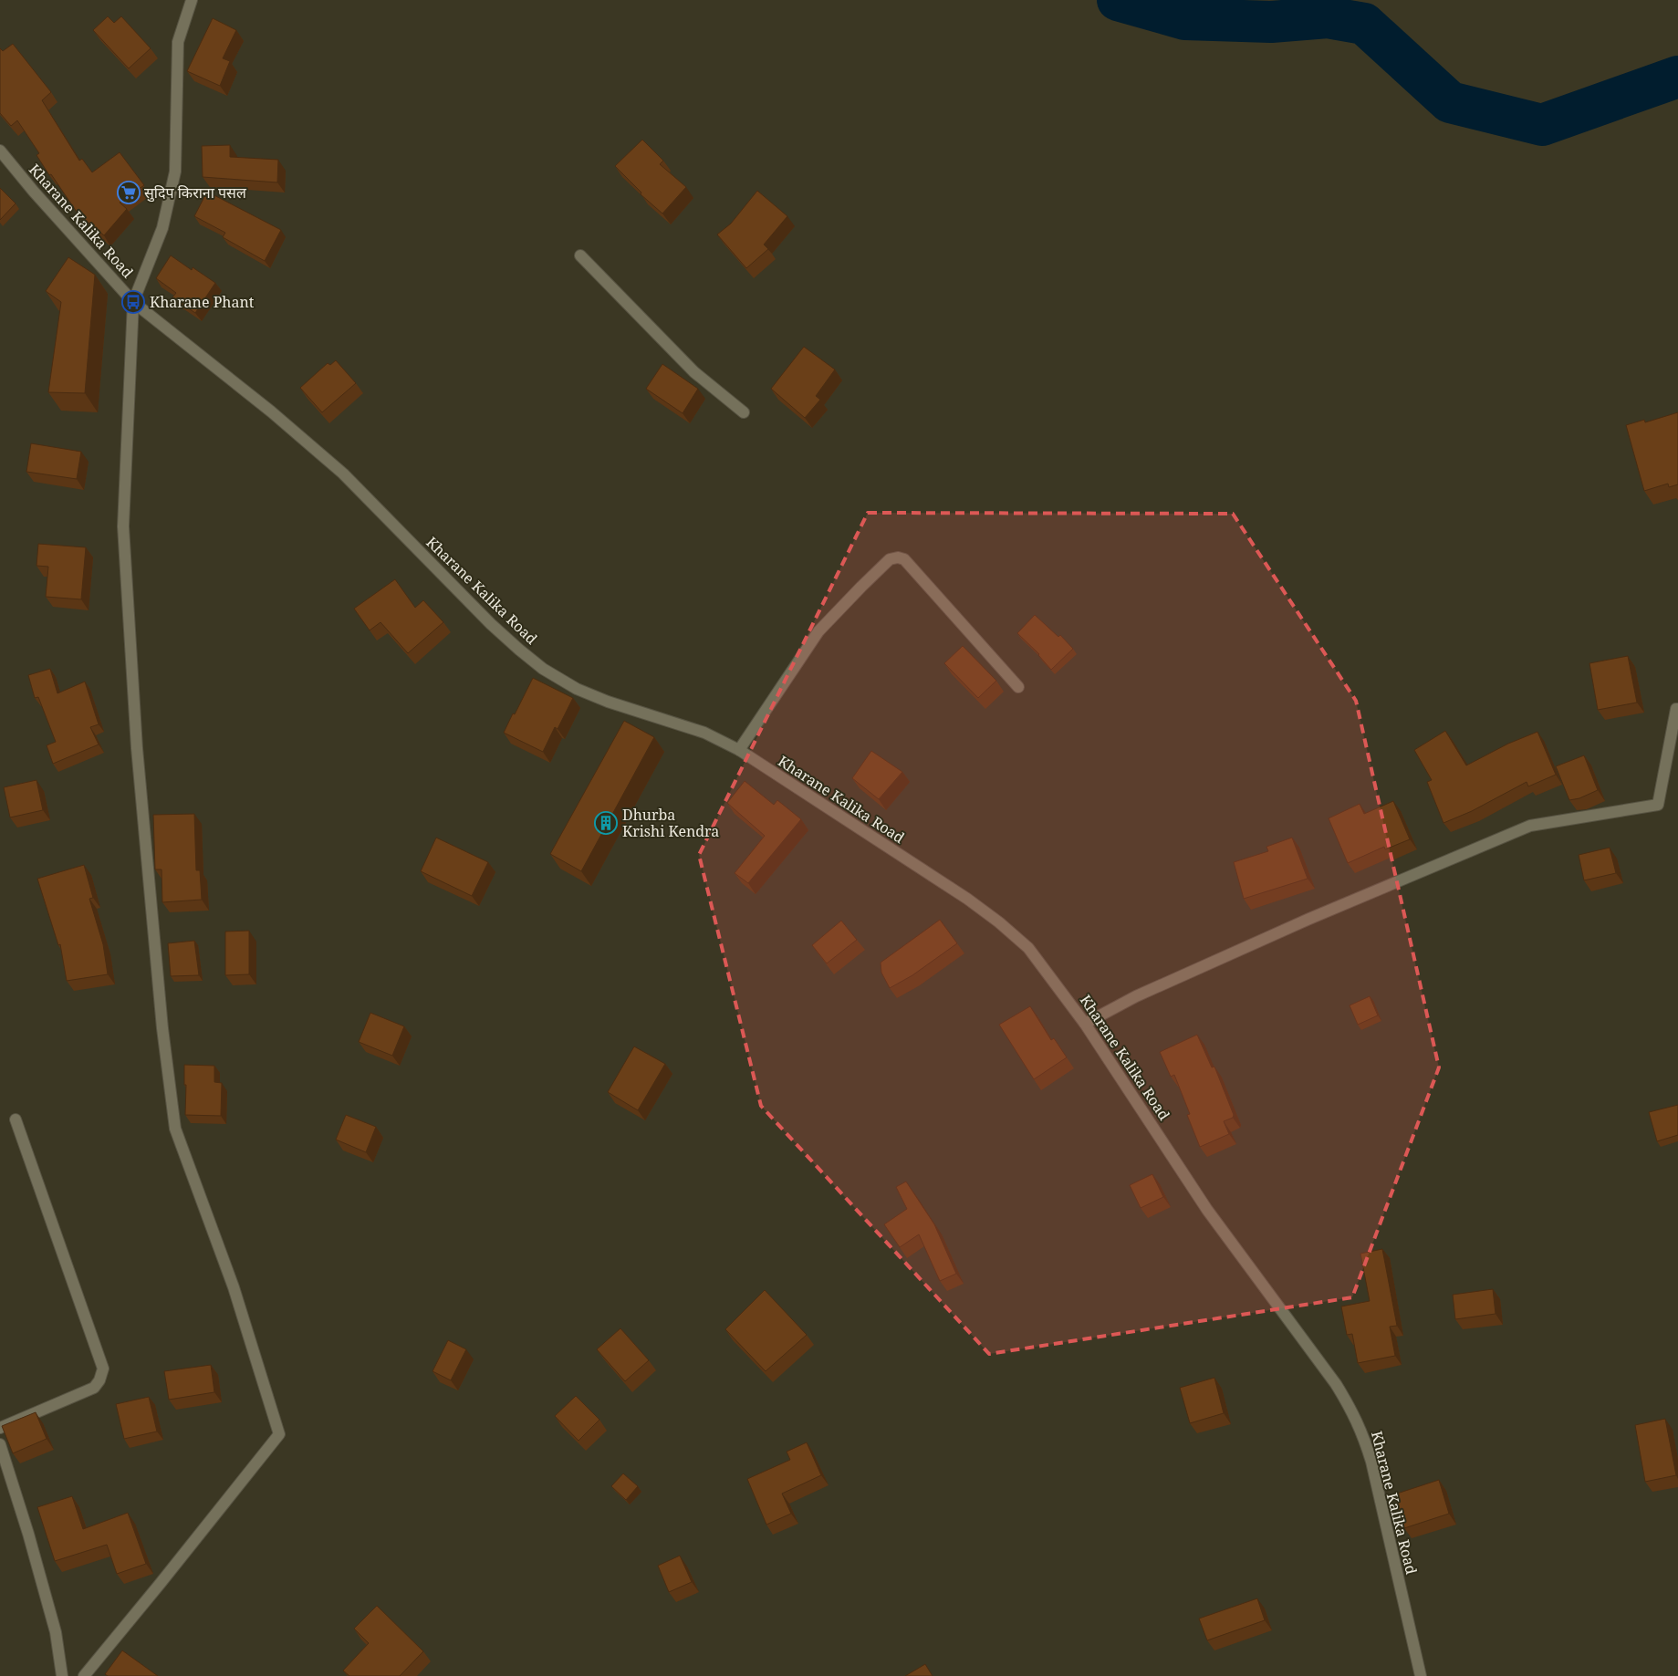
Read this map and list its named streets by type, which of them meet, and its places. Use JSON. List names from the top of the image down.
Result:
{
  "streets": {
    "street": ["Kharane Kalika Road"]
  },
  "places": {
    "supermarket": ["सुदिप किराना पसल"],
    "bus stop": ["Kharane Phant"],
    "building": ["Dhurba Krishi Kendra"]
  }
}
